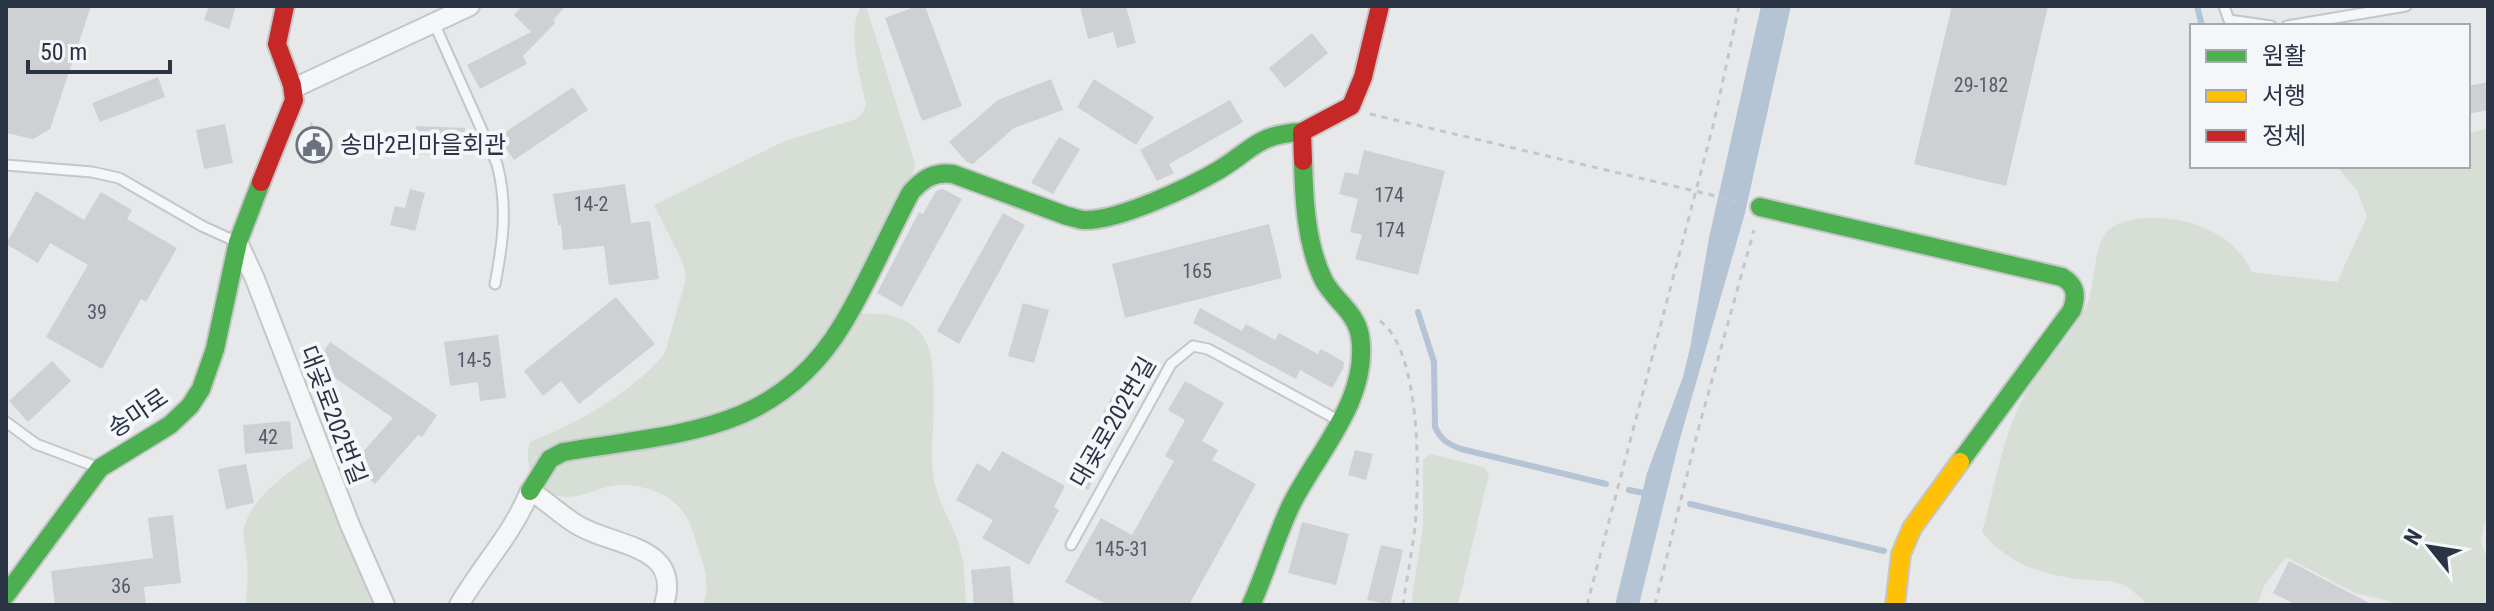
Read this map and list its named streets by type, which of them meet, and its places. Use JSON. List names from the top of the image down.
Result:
{
  "streets": {
    "street": ["송마로", "대곶로202번길"]
  },
  "crossings": [
    ["송마로", "대곶로202번길"]
  ],
  "places": {
    "public building": ["송마2리마을회관"]
  },
  "house_numbers": [
    "29-182",
    "174",
    "14-2",
    "174",
    "165",
    "39",
    "14-5",
    "42",
    "145-31",
    "36"
  ],
  "legend": ["원활", "서행", "정체"],
  "scale_bar": "50 m",
  "north": "top left"
}
